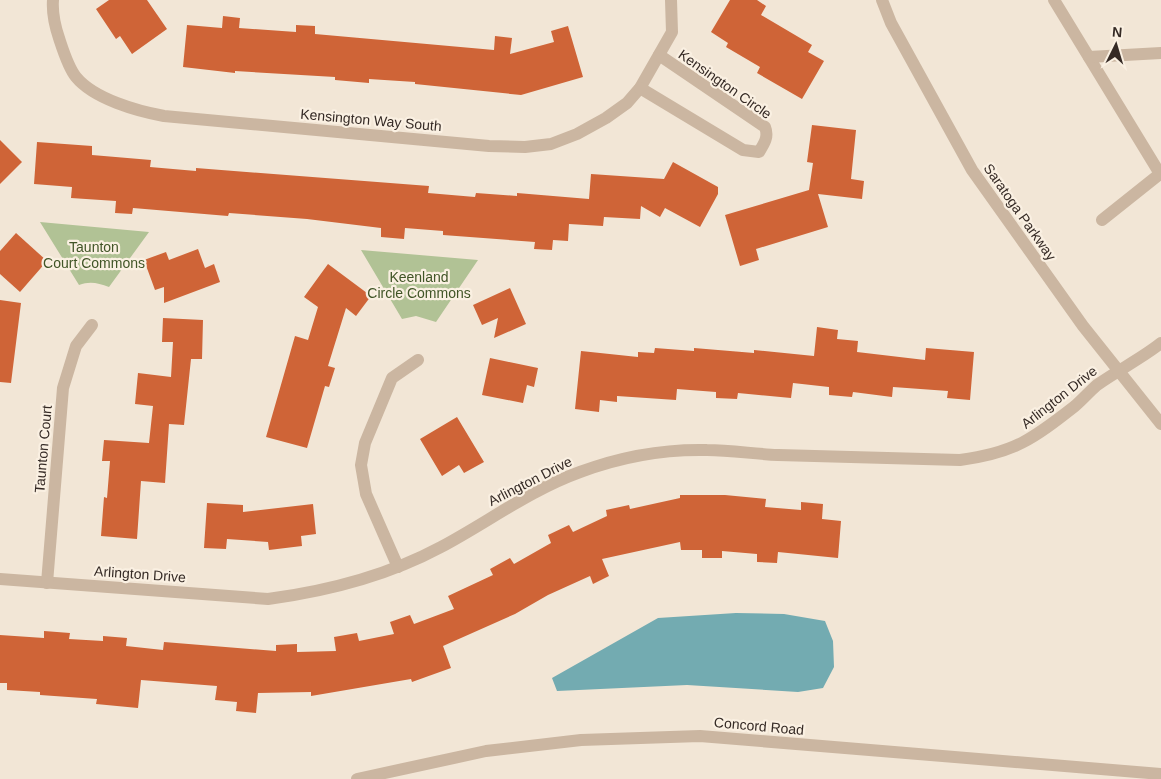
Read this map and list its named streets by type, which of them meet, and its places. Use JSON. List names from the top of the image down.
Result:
{
  "streets": {
    "street": [
      "Kensington Circle",
      "Kensington Way South",
      "Saratoga Parkway",
      "Arlington Drive",
      "Taunton Court",
      "Concord Road"
    ]
  },
  "crossings": [
    ["Kensington Circle", "Kensington Way South"],
    ["Saratoga Parkway", "Arlington Drive"],
    ["Arlington Drive", "Taunton Court"]
  ],
  "parks": ["Taunton Court Commons", "Keenland Circle Commons"],
  "north": "top"
}
